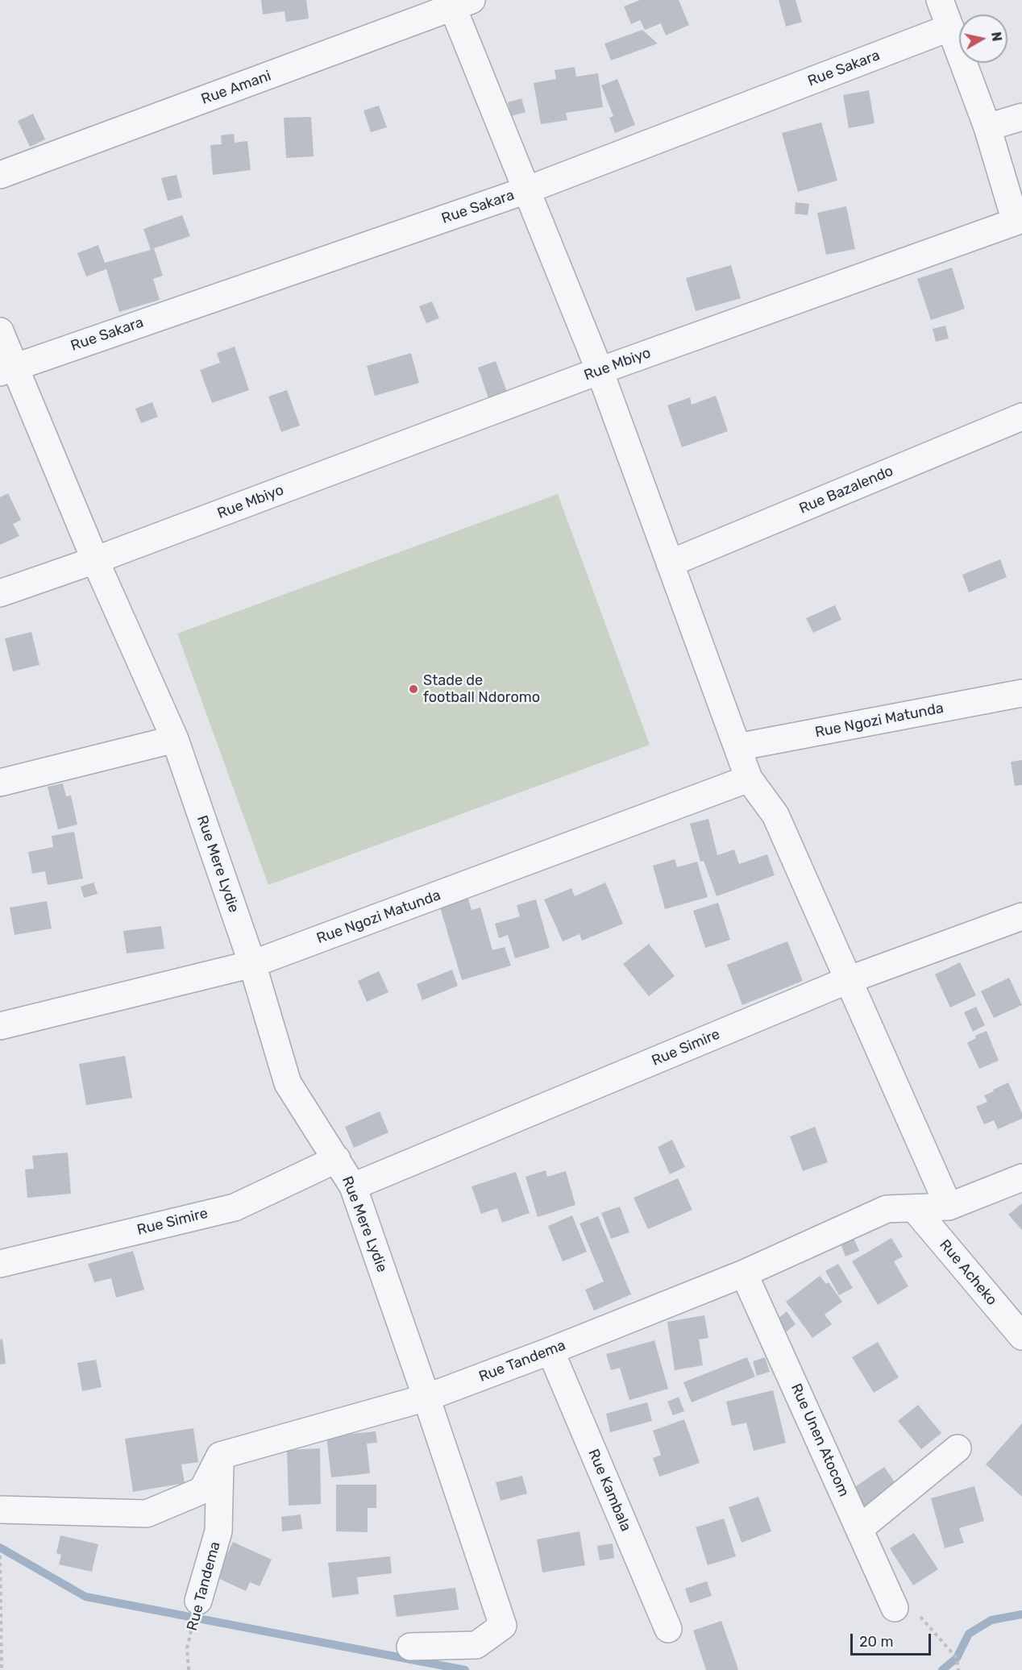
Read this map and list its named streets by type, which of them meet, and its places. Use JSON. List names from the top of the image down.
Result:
{
  "streets": {
    "street": [
      "Rue Sakara",
      "Rue Amani",
      "Rue Mbiyo",
      "Rue Bazalendo",
      "Rue Ngozi Matunda",
      "Rue Mere Lydie",
      "Rue Simire",
      "Rue Acheko",
      "Rue Tandema",
      "Rue Unen Atocom",
      "Rue Kambala"
    ]
  },
  "crossings": [
    ["Rue Sakara", "Rue Mbiyo"],
    ["Rue Sakara", "Rue Mere Lydie"],
    ["Rue Mbiyo", "Rue Mere Lydie"],
    ["Rue Ngozi Matunda", "Rue Mere Lydie"],
    ["Rue Mere Lydie", "Rue Simire"],
    ["Rue Mere Lydie", "Rue Tandema"],
    ["Rue Acheko", "Rue Tandema"],
    ["Rue Tandema", "Rue Unen Atocom"],
    ["Rue Tandema", "Rue Kambala"]
  ],
  "places": ["Stade de football Ndoromo"],
  "scale_bar": "20 m",
  "north": "right"
}
